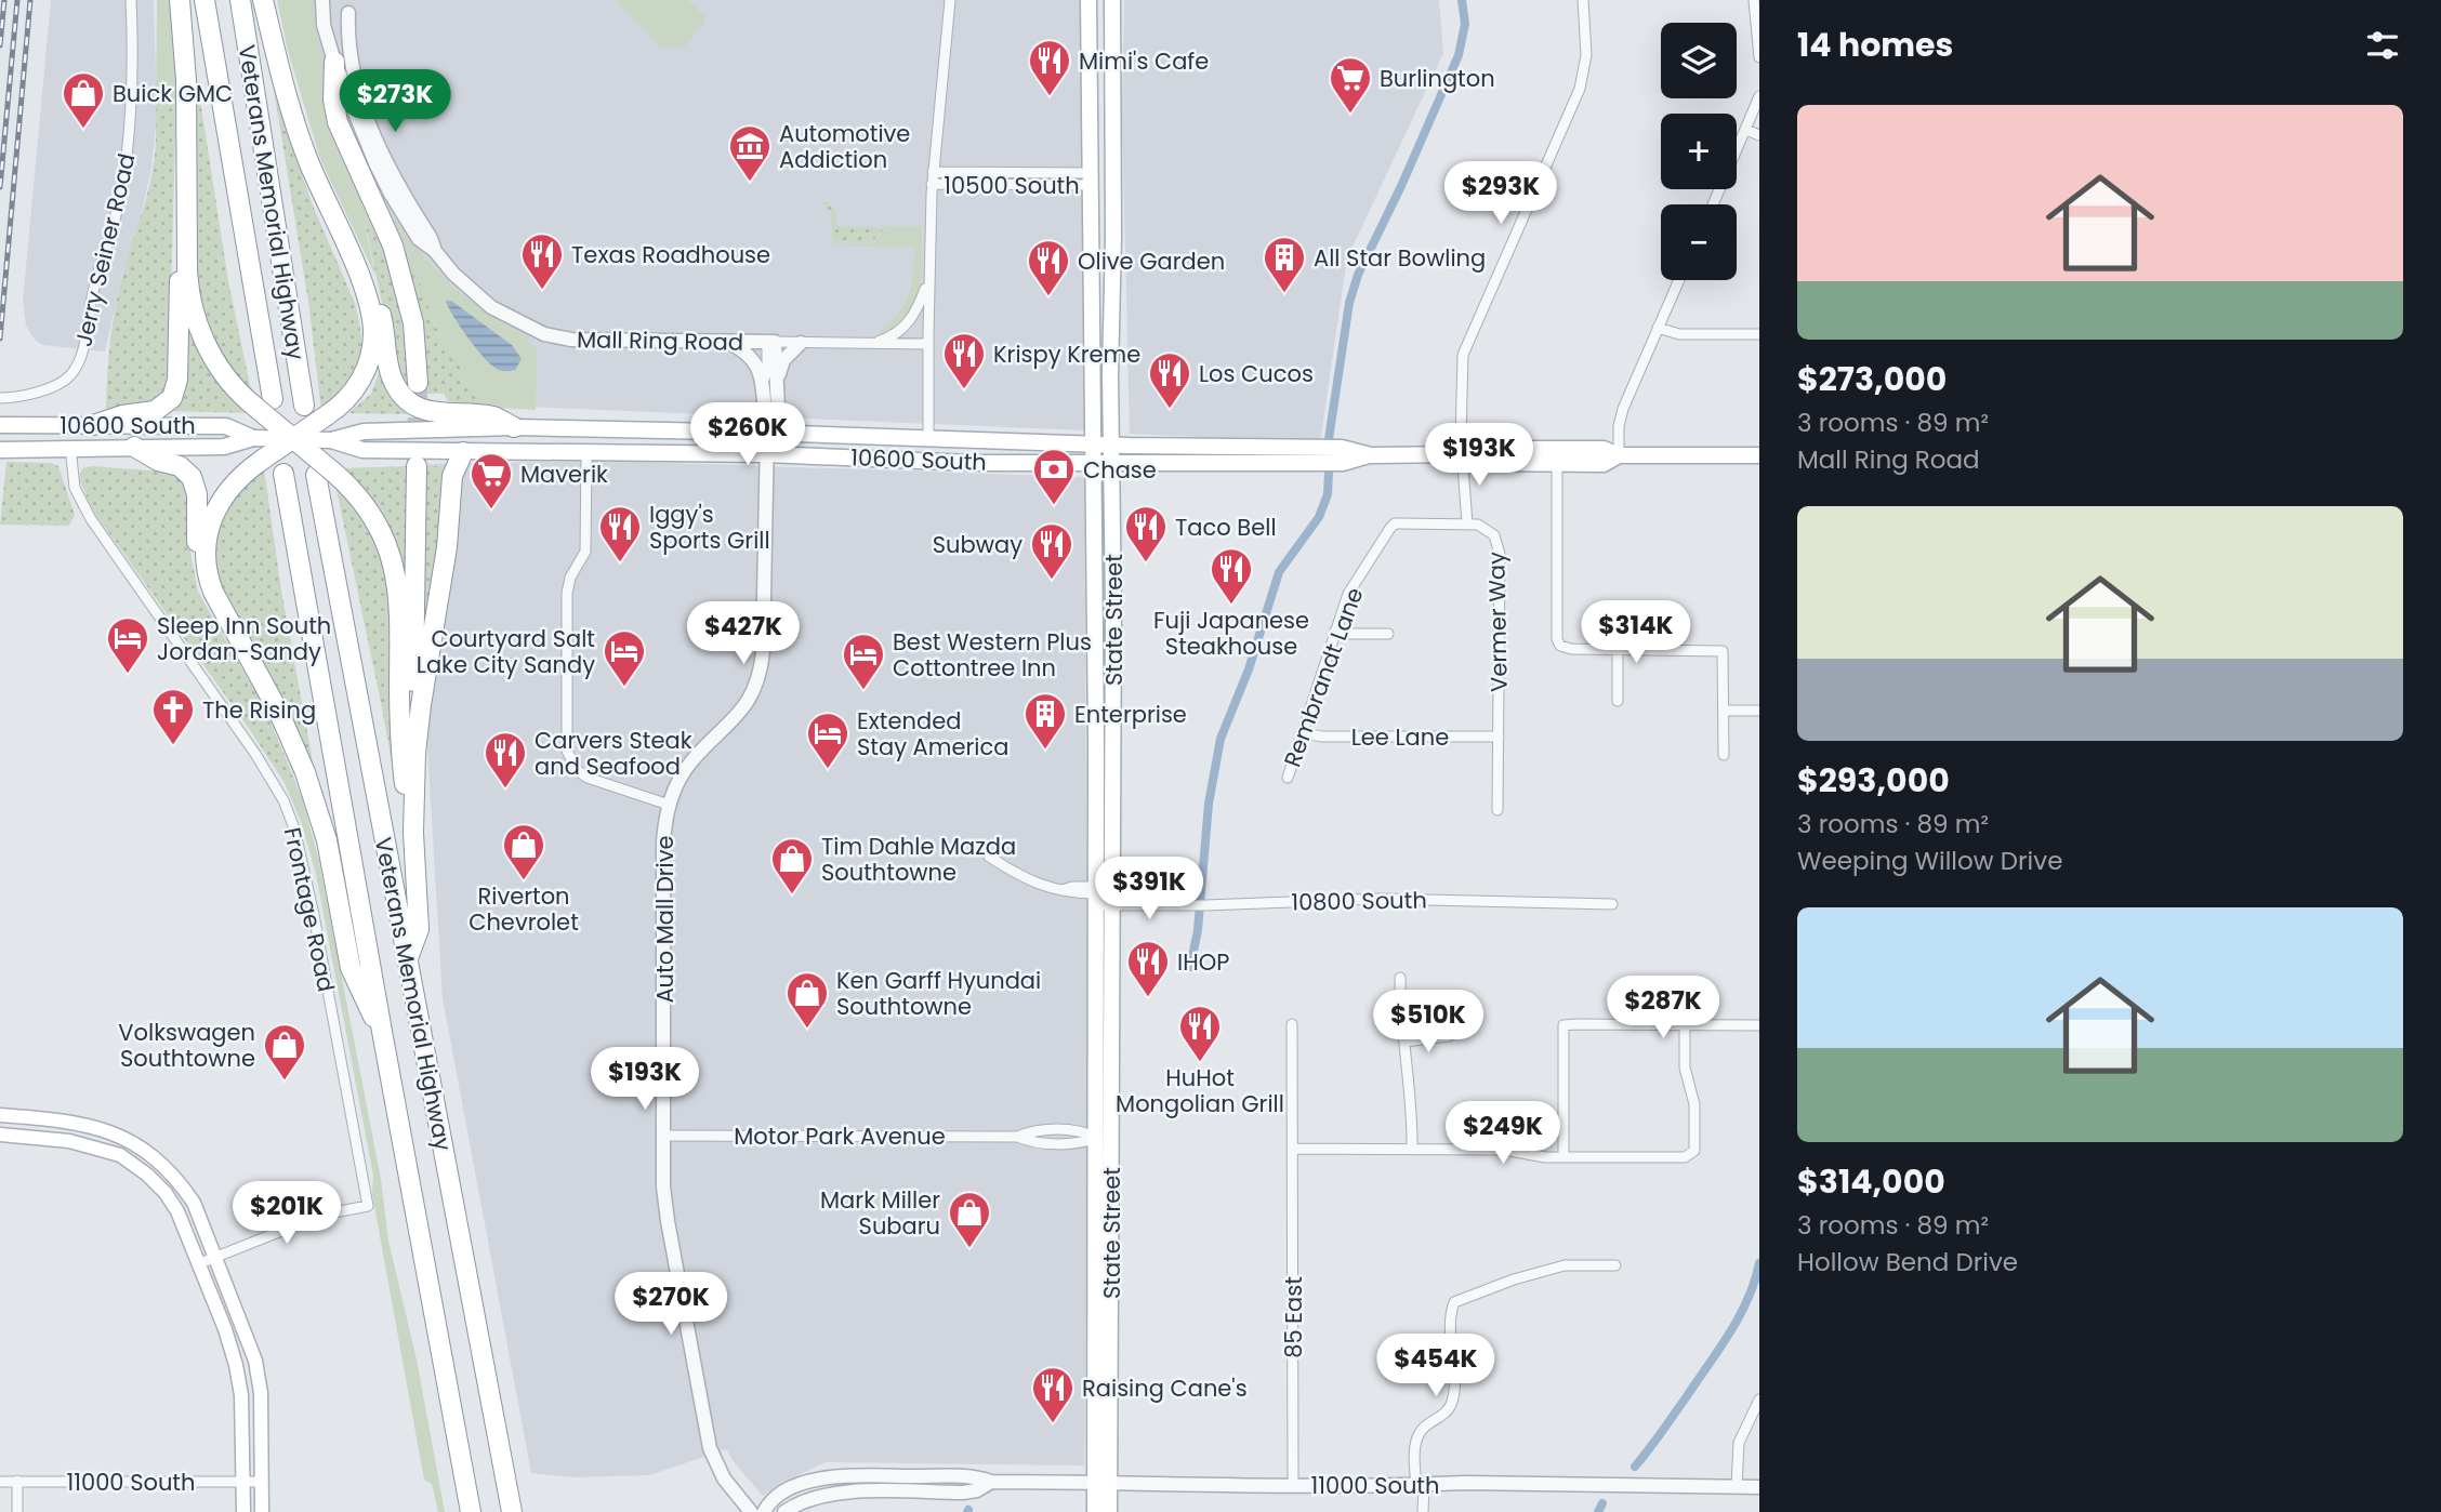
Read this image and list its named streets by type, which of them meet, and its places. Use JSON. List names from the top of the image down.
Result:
{
  "streets": {
    "highway": ["Veterans Memorial Highway"],
    "main road": ["10600 South", "State Street"],
    "street": [
      "10500 South",
      "Jerry Seiner Road",
      "Mall Ring Road",
      "Vermer Way",
      "Rembrandt Lane",
      "Lee Lane",
      "10800 South",
      "Frontage Road",
      "Auto Mall Drive",
      "Motor Park Avenue",
      "85 East",
      "11000 South"
    ]
  },
  "crossings": [
    ["10500 South", "Mall Ring Road"],
    ["10500 South", "State Street"],
    ["Mall Ring Road", "10600 South"],
    ["10600 South", "State Street"],
    ["10600 South", "Vermer Way"],
    ["10600 South", "Frontage Road"],
    ["10600 South", "Auto Mall Drive"],
    ["State Street", "10800 South"],
    ["State Street", "Motor Park Avenue"],
    ["State Street", "11000 South"],
    ["Vermer Way", "Rembrandt Lane"],
    ["Vermer Way", "Lee Lane"],
    ["Rembrandt Lane", "Lee Lane"],
    ["Auto Mall Drive", "Motor Park Avenue"],
    ["85 East", "11000 South"]
  ],
  "places": {
    "restaurant": [
      "Mimi's Cafe",
      "Texas Roadhouse",
      "Olive Garden",
      "Krispy Kreme",
      "Los Cucos",
      "Iggy's Sports Grill",
      "Taco Bell",
      "Subway",
      "Fuji Japanese Steakhouse",
      "Carvers Steak and Seafood",
      "IHOP",
      "HuHot Mongolian Grill",
      "Raising Cane's"
    ],
    "supermarket": ["Burlington", "Maverik"],
    "shop": [
      "Buick GMC",
      "Riverton Chevrolet",
      "Tim Dahle Mazda Southtowne",
      "Ken Garff Hyundai Southtowne",
      "Volkswagen Southtowne",
      "Mark Miller Subaru"
    ],
    "museum": ["Automotive Addiction"],
    "building": ["All Star Bowling", "Enterprise"],
    "bank": ["Chase"],
    "hotel": [
      "Sleep Inn South Jordan-Sandy",
      "Courtyard Salt Lake City Sandy",
      "Best Western Plus Cottontree Inn",
      "Extended Stay America"
    ],
    "church": ["The Rising"]
  },
  "page": {
    "heading": "14 homes",
    "map_buttons": ["+", "−"],
    "price": [
      "$273K",
      "$293K",
      "$260K",
      "$193K",
      "$314K",
      "$427K",
      "$391K",
      "$287K",
      "$510K",
      "$193K",
      "$249K",
      "$201K",
      "$270K",
      "$454K"
    ],
    "list": [
      {
        "name": "$273,000",
        "note": "3 rooms · 89 m² · Mall Ring Road"
      },
      {
        "name": "$293,000",
        "note": "3 rooms · 89 m² · Weeping Willow Drive"
      },
      {
        "name": "$314,000",
        "note": "3 rooms · 89 m² · Hollow Bend Drive"
      }
    ]
  }
}
